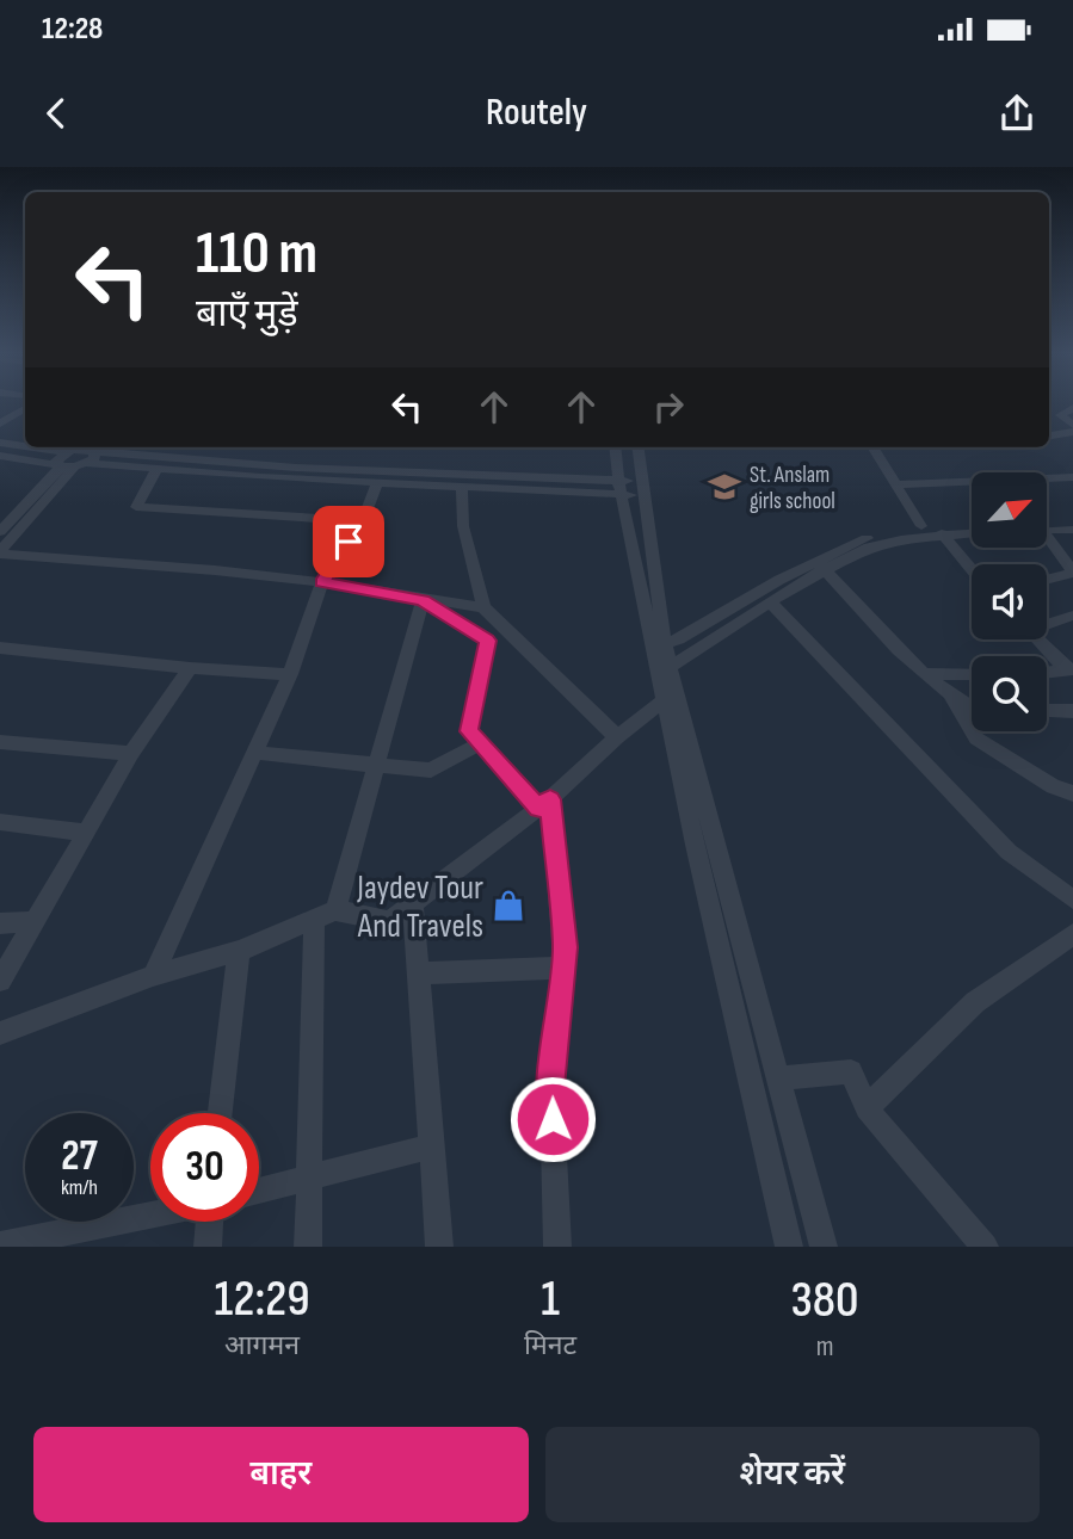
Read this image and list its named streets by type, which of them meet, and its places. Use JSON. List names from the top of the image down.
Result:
{
  "places": {
    "school or university": ["St. Anslam girls school"],
    "shop": ["Jaydev Tour And Travels"]
  },
  "north": "top right",
  "page": {
    "status": "12:28",
    "header": "Routely",
    "turn": ["110 m", "बाएँ मुड़ें"],
    "speed": "27 km/h",
    "limit": "30",
    "eta": [
      "12:29",
      "आगमन",
      "1",
      "मिनट",
      "380",
      "m"
    ],
    "buttons": ["बाहर", "शेयर करें"]
  }
}
